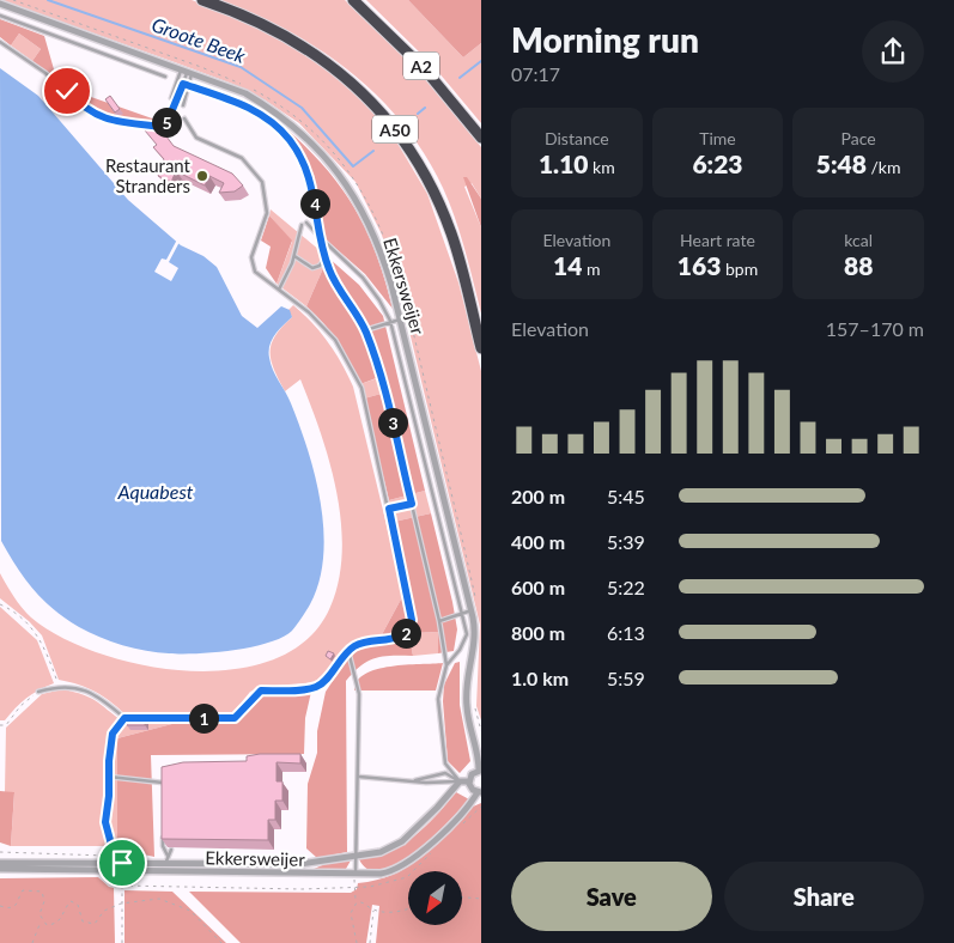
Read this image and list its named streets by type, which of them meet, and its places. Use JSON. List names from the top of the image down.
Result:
{
  "streets": {
    "highway": ["A2", "A50"],
    "street": ["Ekkersweijer"]
  },
  "water": ["Groote Beek", "Aquabest"],
  "places": ["Restaurant Stranders"],
  "north": "bottom left",
  "page": {
    "heading": ["Morning run", "07:17"],
    "stats": [
      ["Distance", "1.10 km"],
      ["Time", "6:23"],
      ["Pace", "5:48 /km"],
      ["Elevation", "14 m"],
      ["Heart rate", "163 bpm"],
      ["kcal", "88"]
    ],
    "pins": [
      "5",
      "4",
      "3",
      "2",
      "1"
    ],
    "chart": ["Elevation", "157–170 m"],
    "list": [
      {
        "name": "200 m",
        "note": "5:45"
      },
      {
        "name": "400 m",
        "note": "5:39"
      },
      {
        "name": "600 m",
        "note": "5:22"
      },
      {
        "name": "800 m",
        "note": "6:13"
      },
      {
        "name": "1.0 km",
        "note": "5:59"
      }
    ],
    "buttons": ["Save", "Share"]
  }
}
